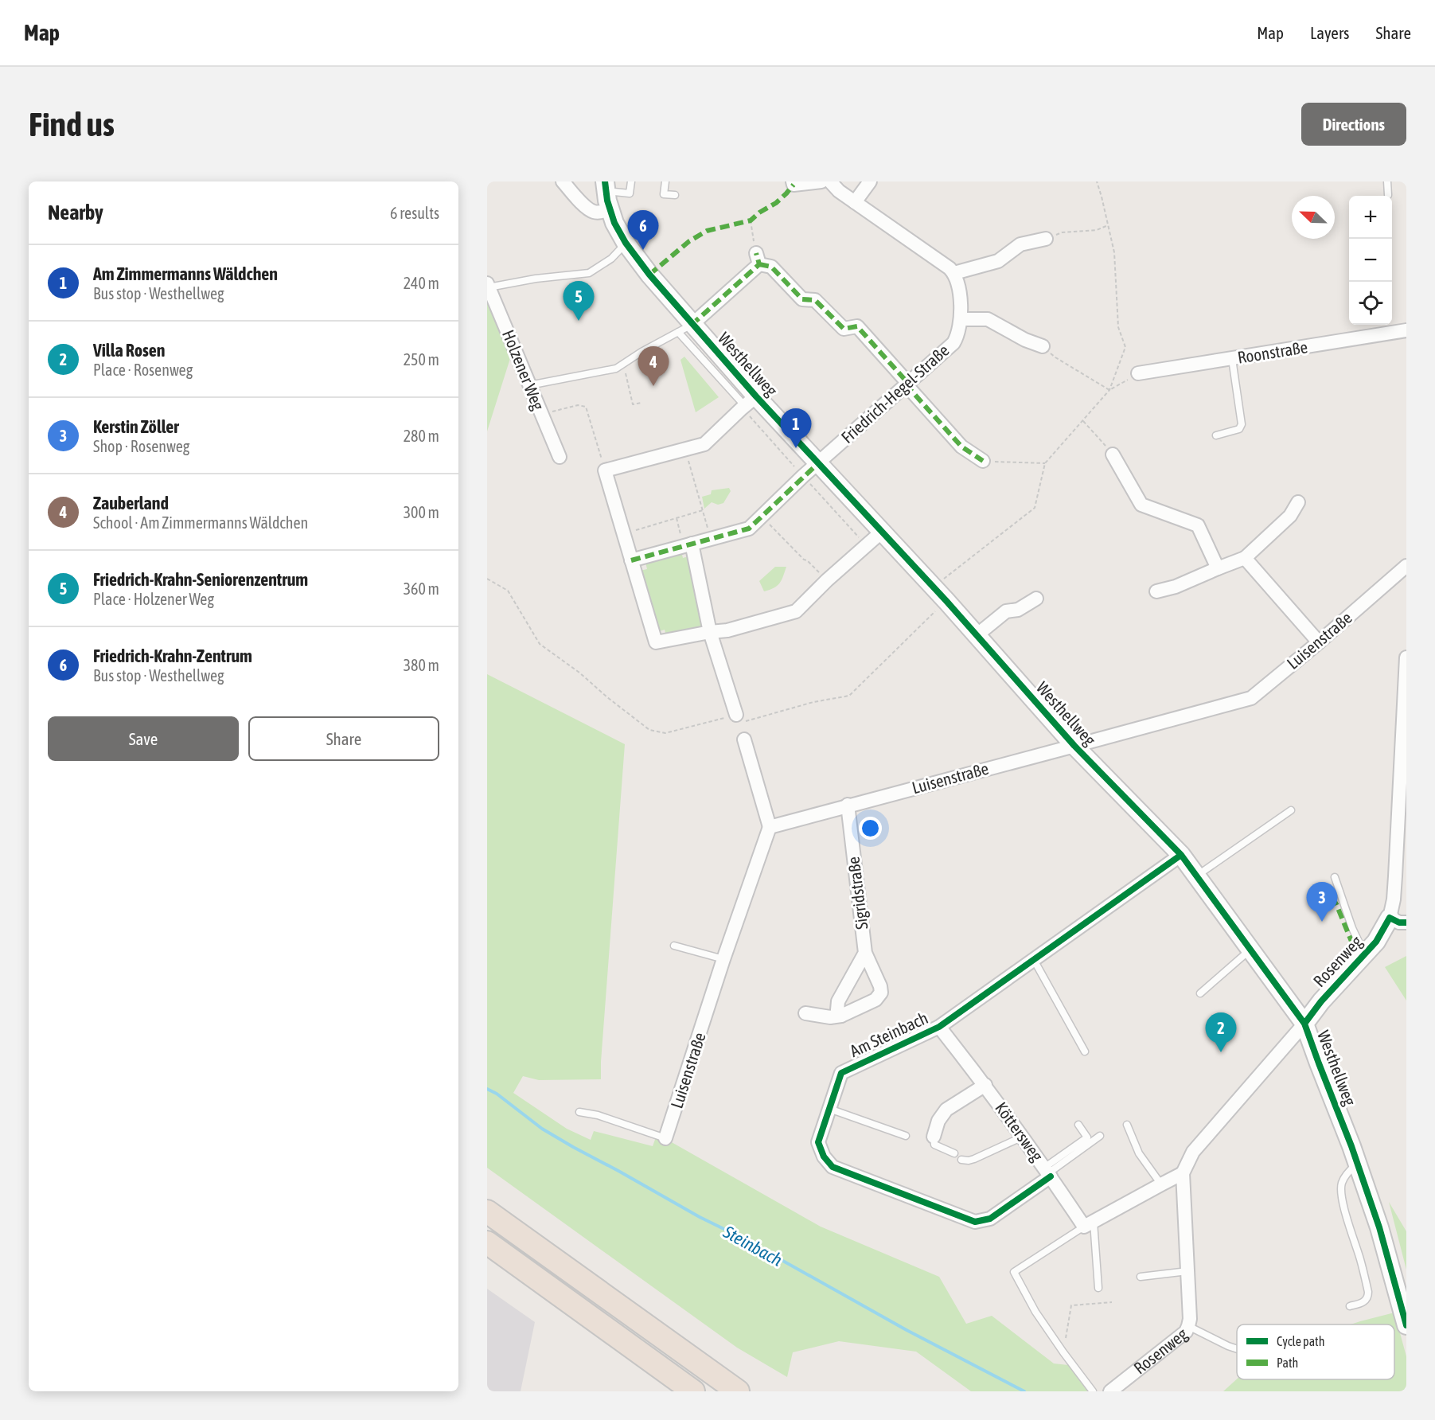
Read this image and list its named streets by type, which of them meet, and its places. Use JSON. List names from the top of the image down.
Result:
{
  "streets": {
    "street": [
      "Roonstraße",
      "Westhellweg",
      "Holzener Weg",
      "Friedrich-Hegel-Straße",
      "Luisenstraße",
      "Sigridstraße",
      "Rosenweg",
      "Am Steinbach",
      "Köttersweg"
    ]
  },
  "crossings": [
    ["Westhellweg", "Friedrich-Hegel-Straße"],
    ["Westhellweg", "Luisenstraße"],
    ["Westhellweg", "Rosenweg"],
    ["Westhellweg", "Am Steinbach"],
    ["Luisenstraße", "Sigridstraße"],
    ["Am Steinbach", "Köttersweg"]
  ],
  "water": ["Steinbach"],
  "legend": ["Cycle path", "Path"],
  "north": "top left",
  "page": {
    "header": "Map",
    "nav": ["Map", "Layers", "Share"],
    "buttons": [
      "Directions",
      ["Save", "Share"]
    ],
    "title": "Find us",
    "heading": ["Nearby", "6 results"],
    "map_buttons": ["+", "−"],
    "pins": [
      "6",
      "5",
      "4",
      "1",
      "3",
      "2"
    ],
    "list": [
      {
        "mark": "1",
        "name": "Am Zimmermanns Wäldchen",
        "note": "Bus stop · Westhellweg",
        "value": "240 m"
      },
      {
        "mark": "2",
        "name": "Villa Rosen",
        "note": "Place · Rosenweg",
        "value": "250 m"
      },
      {
        "mark": "3",
        "name": "Kerstin Zöller",
        "note": "Shop · Rosenweg",
        "value": "280 m"
      },
      {
        "mark": "4",
        "name": "Zauberland",
        "note": "School · Am Zimmermanns Wäldchen",
        "value": "300 m"
      },
      {
        "mark": "5",
        "name": "Friedrich-Krahn-Seniorenzentrum",
        "note": "Place · Holzener Weg",
        "value": "360 m"
      },
      {
        "mark": "6",
        "name": "Friedrich-Krahn-Zentrum",
        "note": "Bus stop · Westhellweg",
        "value": "380 m"
      }
    ]
  }
}
